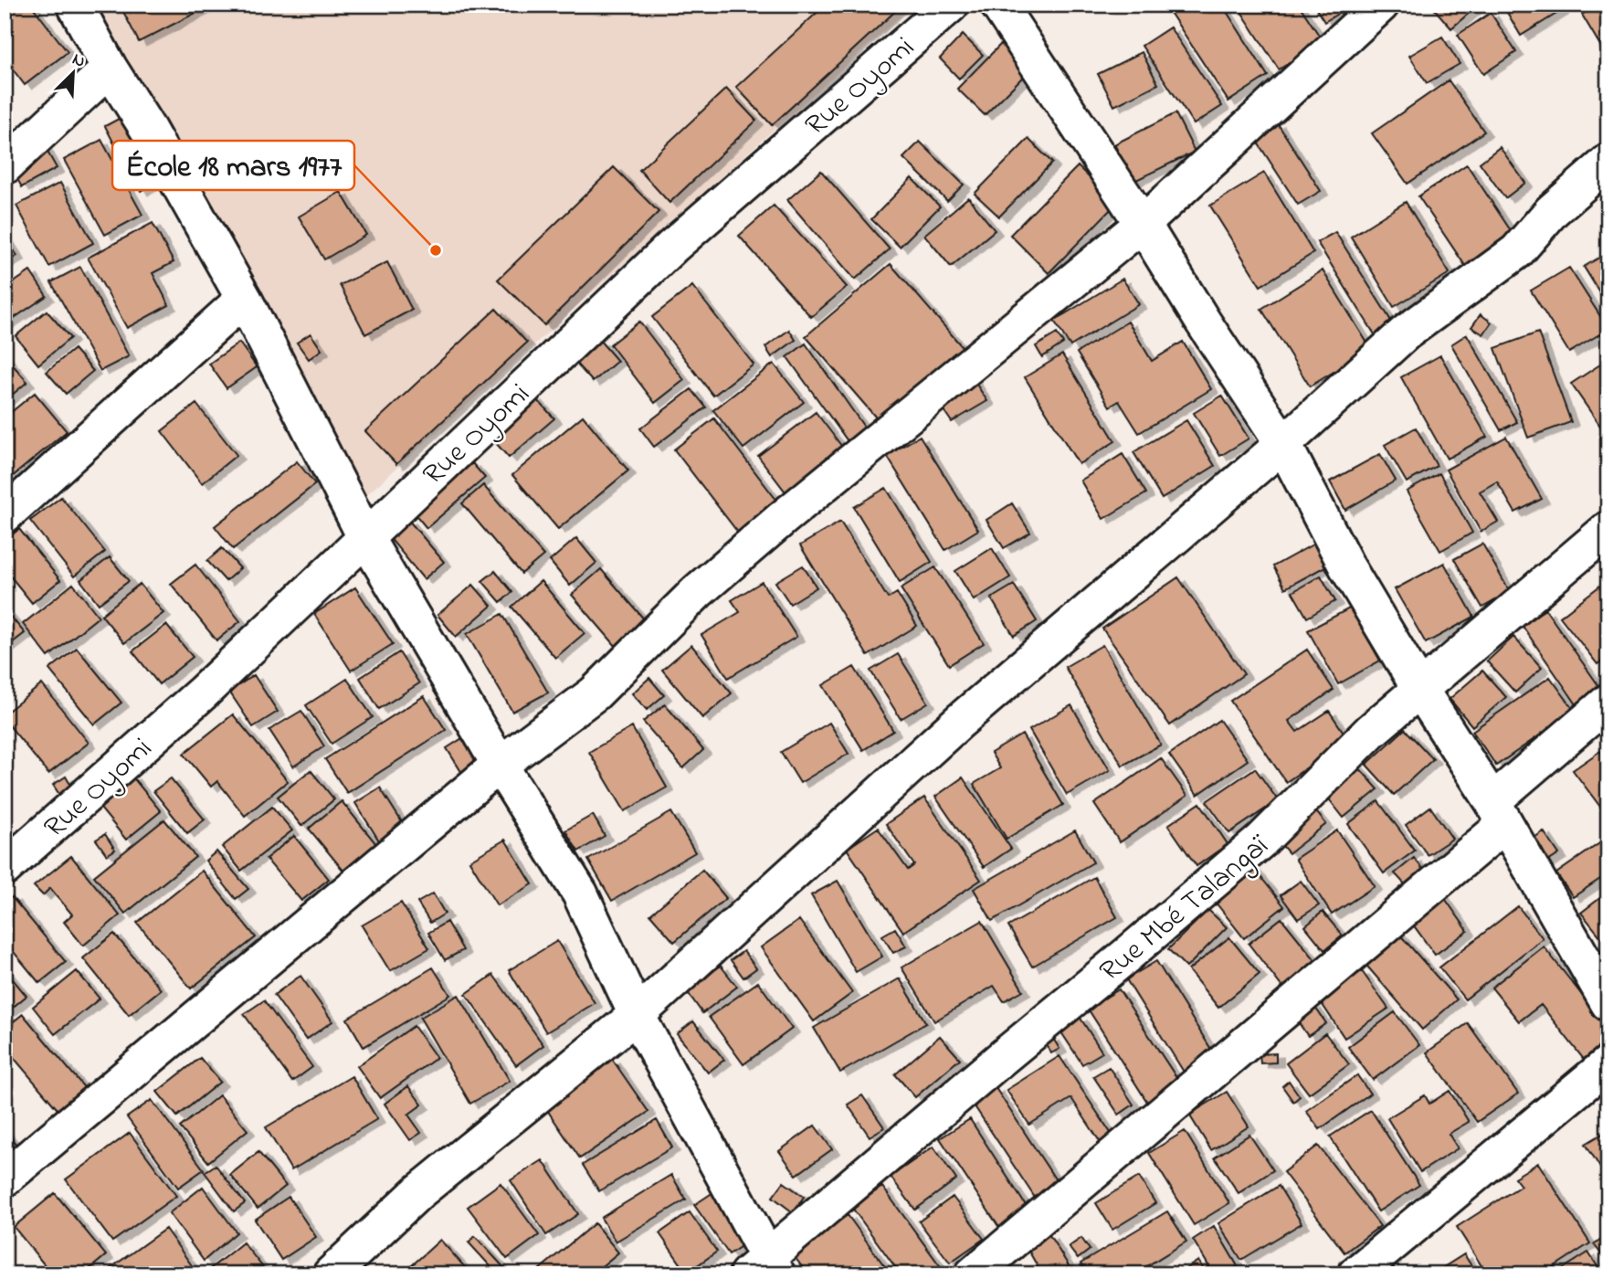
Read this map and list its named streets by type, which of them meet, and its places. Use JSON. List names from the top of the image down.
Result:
{
  "streets": {
    "street": ["Rue Oyomi", "Rue Mbé Talangaï"]
  },
  "places": ["École 18 mars 1977"],
  "north": "top right"
}
